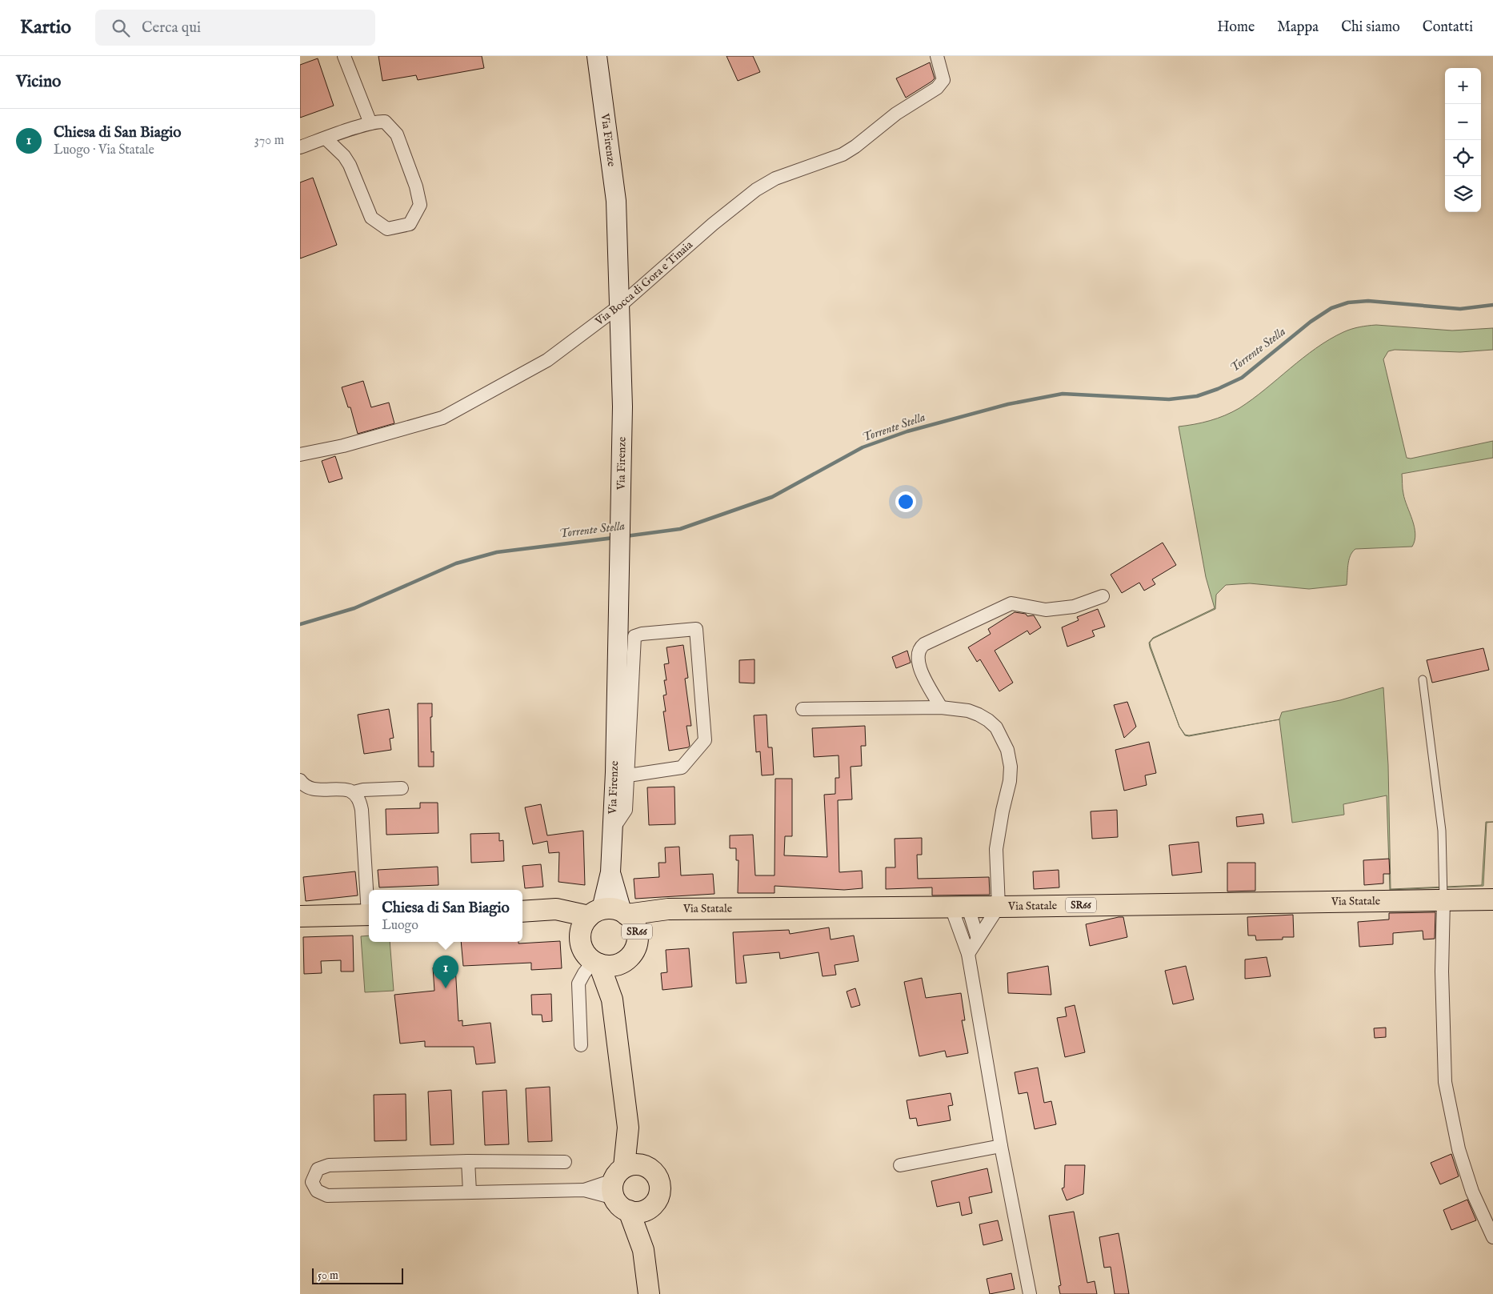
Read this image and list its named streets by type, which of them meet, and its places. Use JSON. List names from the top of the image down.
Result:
{
  "streets": {
    "main road": ["Via Statale", "SR66"],
    "street": ["Via Firenze", "Via Bocca di Gora e Tinaia"]
  },
  "crossings": [
    ["Via Firenze", "Via Bocca di Gora e Tinaia"],
    ["Via Firenze", "Via Statale"],
    ["Via Firenze", "SR66"],
    ["Via Statale", "SR66"]
  ],
  "water": ["Torrente Stella"],
  "scale_bar": "50 m",
  "page": {
    "header": "Kartio",
    "search": "Cerca qui",
    "nav": [
      "Home",
      "Mappa",
      "Chi siamo",
      "Contatti"
    ],
    "heading": "Vicino",
    "map_buttons": ["+", "−"],
    "list": [
      {
        "mark": "1",
        "name": "Chiesa di San Biagio",
        "note": "Luogo · Via Statale",
        "value": "370 m"
      }
    ],
    "popup": ["Chiesa di San Biagio", "Luogo"],
    "pins": "1",
    "scale": "50 m"
  }
}
